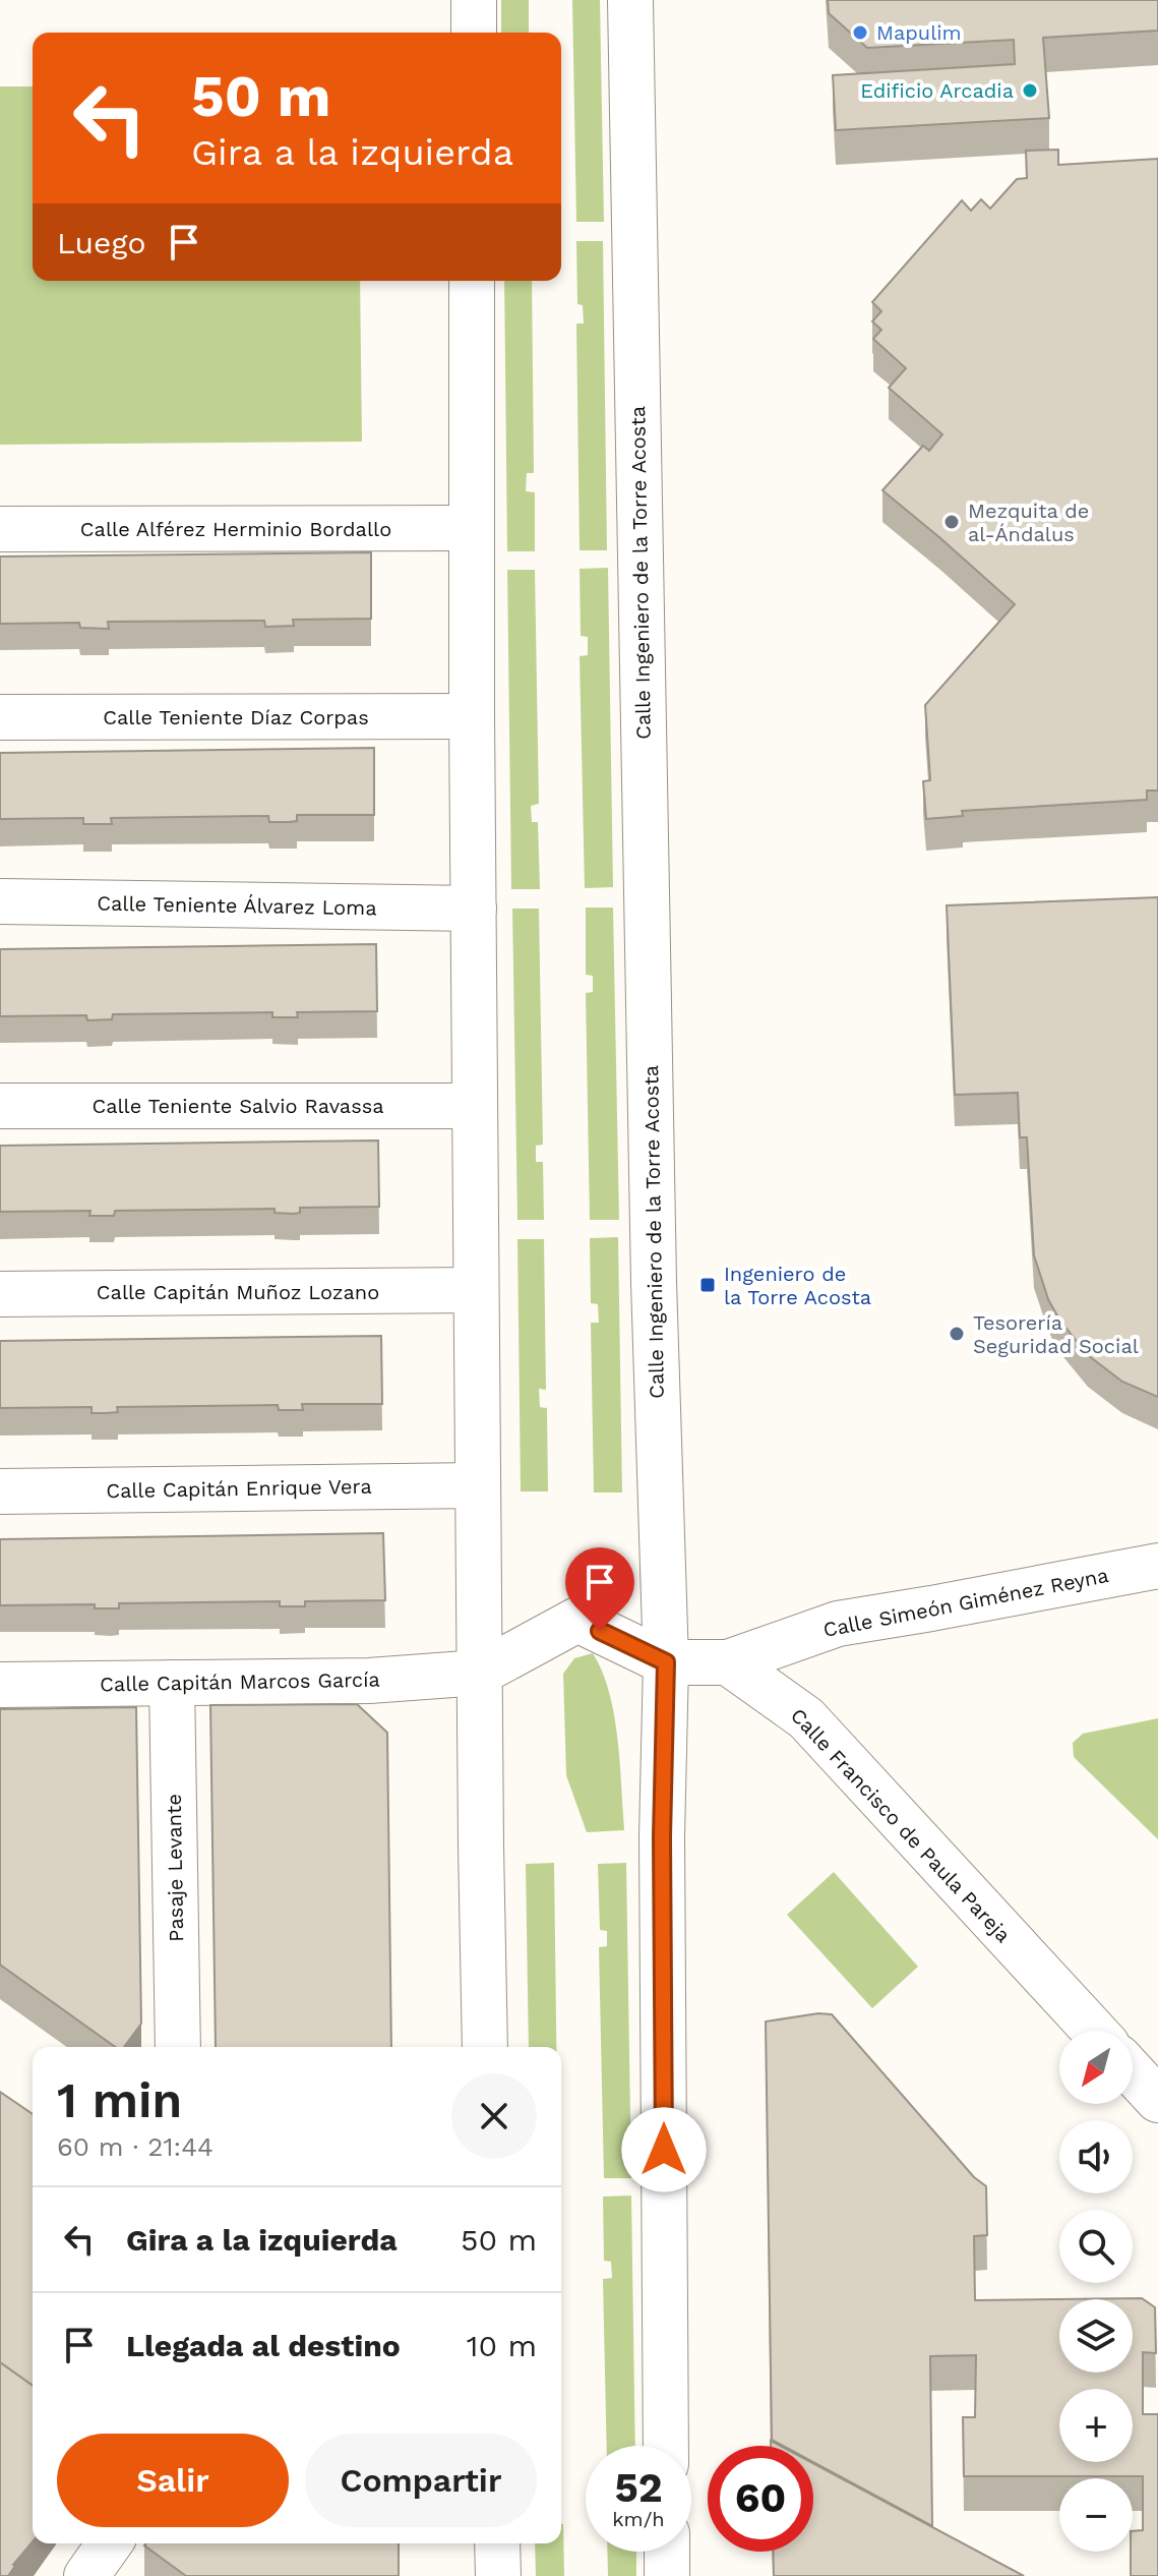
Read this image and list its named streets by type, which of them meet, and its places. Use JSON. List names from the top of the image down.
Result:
{
  "streets": {
    "main road": [
      "Calle Alférez Herminio Bordallo",
      "Calle Ingeniero de la Torre Acosta",
      "Calle Teniente Díaz Corpas",
      "Calle Teniente Álvarez Loma",
      "Calle Teniente Salvio Ravassa",
      "Calle Capitán Muñoz Lozano",
      "Calle Capitán Enrique Vera",
      "Calle Simeón Giménez Reyna",
      "Calle Capitán Marcos García",
      "Calle Francisco de Paula Pareja",
      "Pasaje Levante"
    ]
  },
  "crossings": [
    ["Calle Simeón Giménez Reyna", "Calle Francisco de Paula Pareja"],
    ["Calle Capitán Marcos García", "Pasaje Levante"]
  ],
  "places": {
    "other": [
      "Mapulim",
      "Edificio Arcadia",
      "Mezquita de al-Ándalus",
      "Tesorería Seguridad Social"
    ],
    "transit": ["Ingeniero de la Torre Acosta"]
  },
  "north": "bottom left",
  "page": {
    "turn": ["50 m", "Gira a la izquierda"],
    "then": "Luego",
    "map_buttons": ["+", "−"],
    "heading": ["1 min", "60 m · 21:44"],
    "list": [
      {
        "name": "Gira a la izquierda",
        "value": "50 m"
      },
      {
        "name": "Llegada al destino",
        "value": "10 m"
      }
    ],
    "buttons": ["Salir", "Compartir"],
    "speed": "52 km/h",
    "limit": "60"
  }
}
